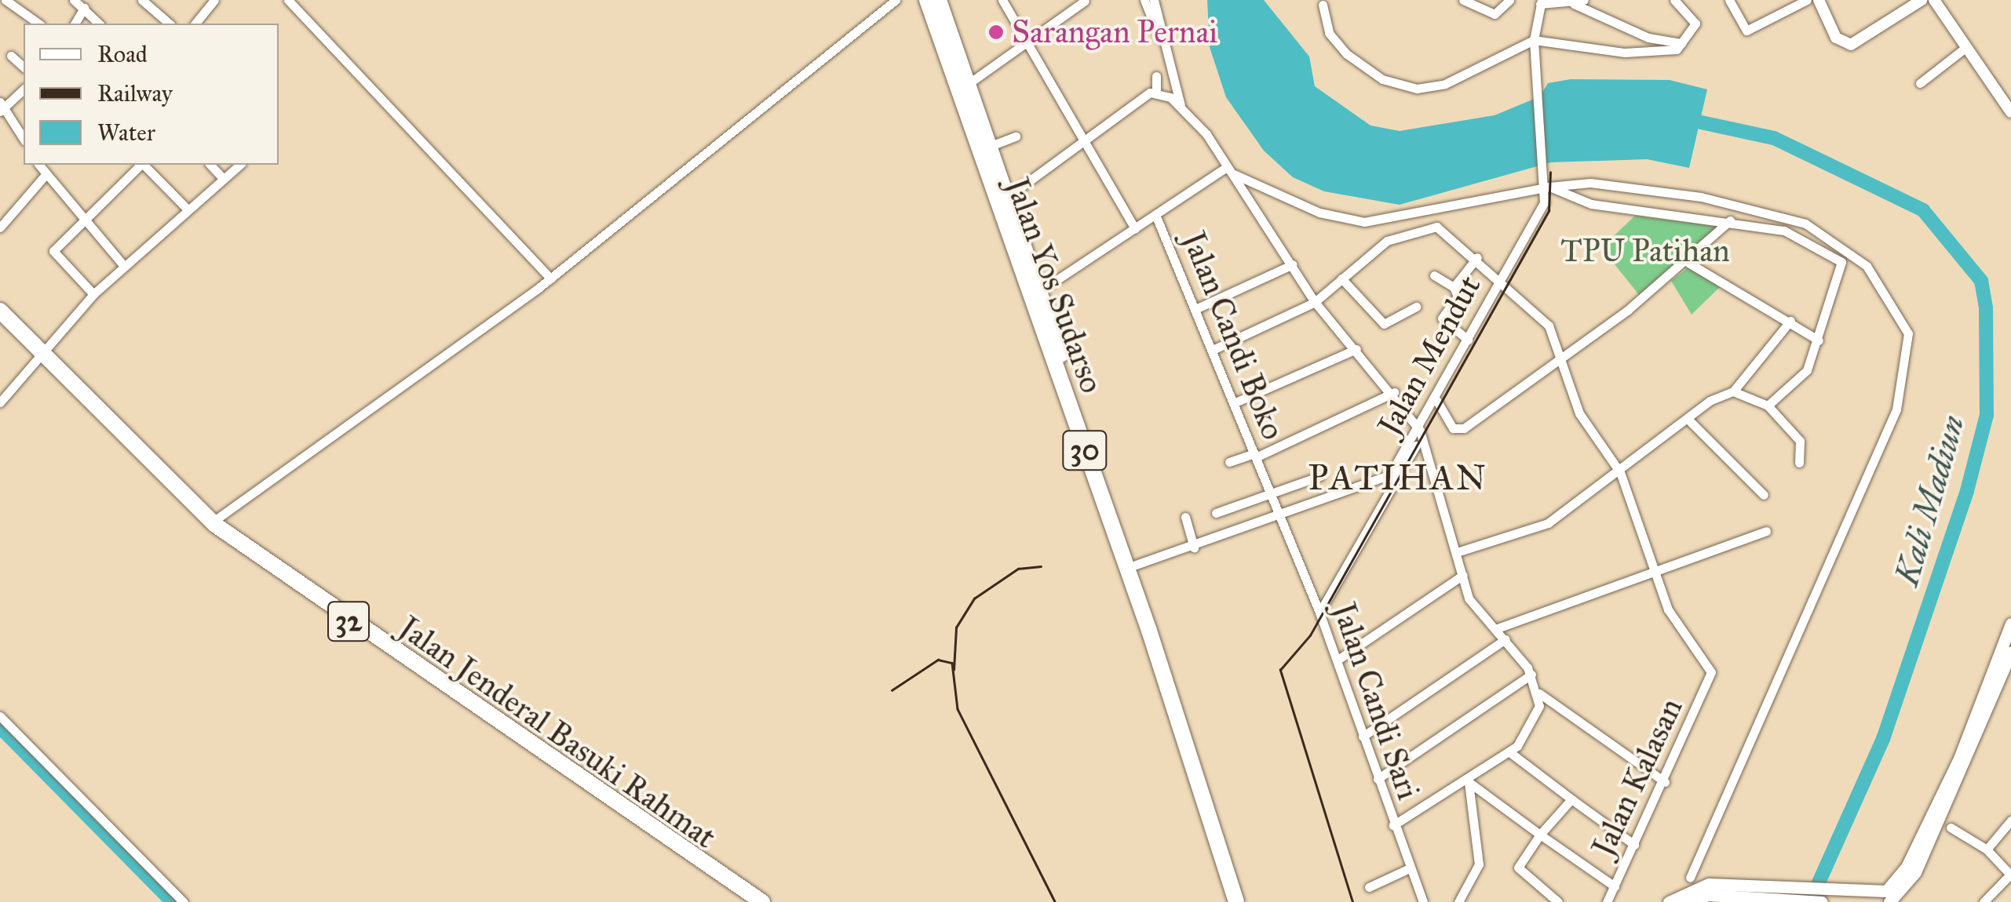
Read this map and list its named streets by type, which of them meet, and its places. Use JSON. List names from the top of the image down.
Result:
{
  "streets": {
    "highway": [
      "Jalan Yos Sudarso",
      "30",
      "32",
      "Jalan Jenderal Basuki Rahmat"
    ],
    "street": [
      "Jalan Candi Boko",
      "Jalan Mendut",
      "Jalan Candi Sari",
      "Jalan Kalasan"
    ]
  },
  "crossings": [
    ["Jalan Yos Sudarso", "Jalan Mendut"],
    ["Jalan Candi Boko", "Jalan Mendut"],
    ["Jalan Candi Boko", "Jalan Candi Sari"],
    ["Jalan Mendut", "Jalan Candi Sari"]
  ],
  "districts": ["PATIHAN"],
  "water": ["Kali Madiun"],
  "parks": ["TPU Patihan"],
  "places": ["Sarangan Pernai"],
  "legend": ["Road", "Railway", "Water"]
}
